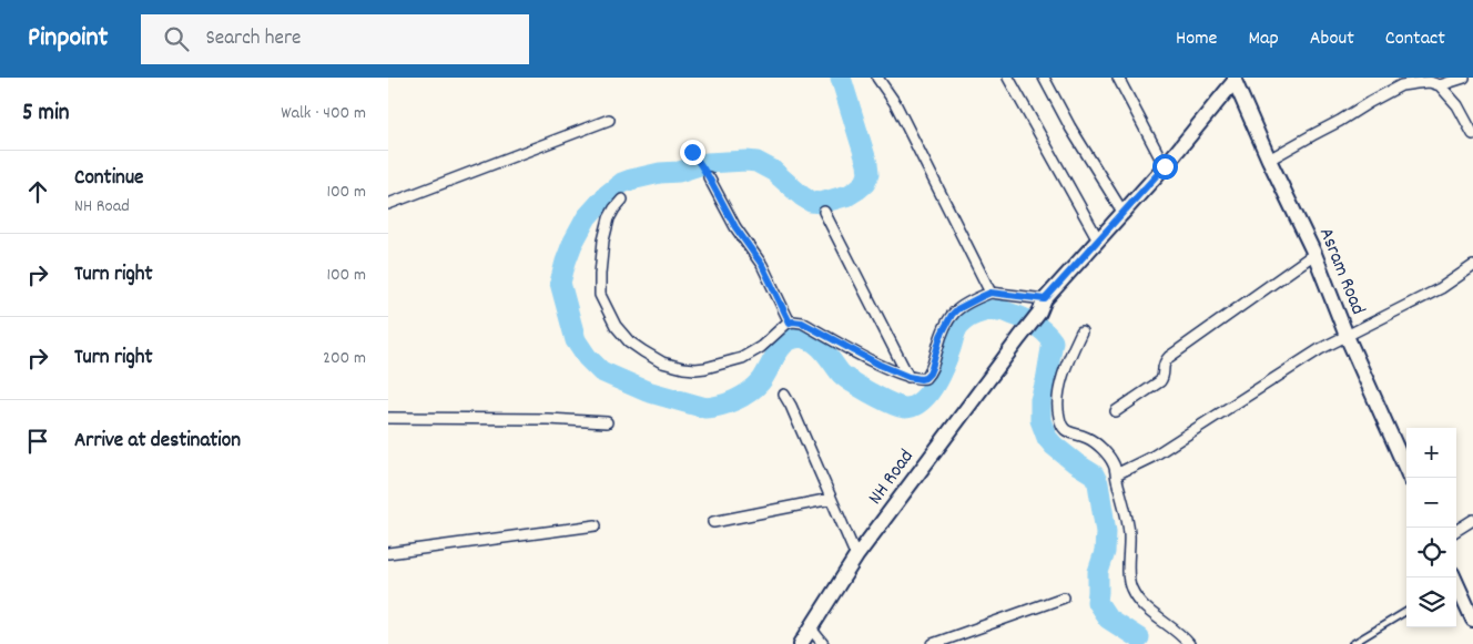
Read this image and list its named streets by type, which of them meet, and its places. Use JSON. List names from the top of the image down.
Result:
{
  "streets": {
    "main road": ["Asram Road", "NH Road"]
  },
  "page": {
    "header": "Pinpoint",
    "search": "Search here",
    "nav": [
      "Home",
      "Map",
      "About",
      "Contact"
    ],
    "heading": ["5 min", "Walk · 400 m"],
    "list": [
      ["Continue", "NH Road", "100 m"],
      ["Turn right", "100 m"],
      ["Turn right", "200 m"],
      "Arrive at destination"
    ],
    "map_buttons": ["+", "−"]
  }
}
